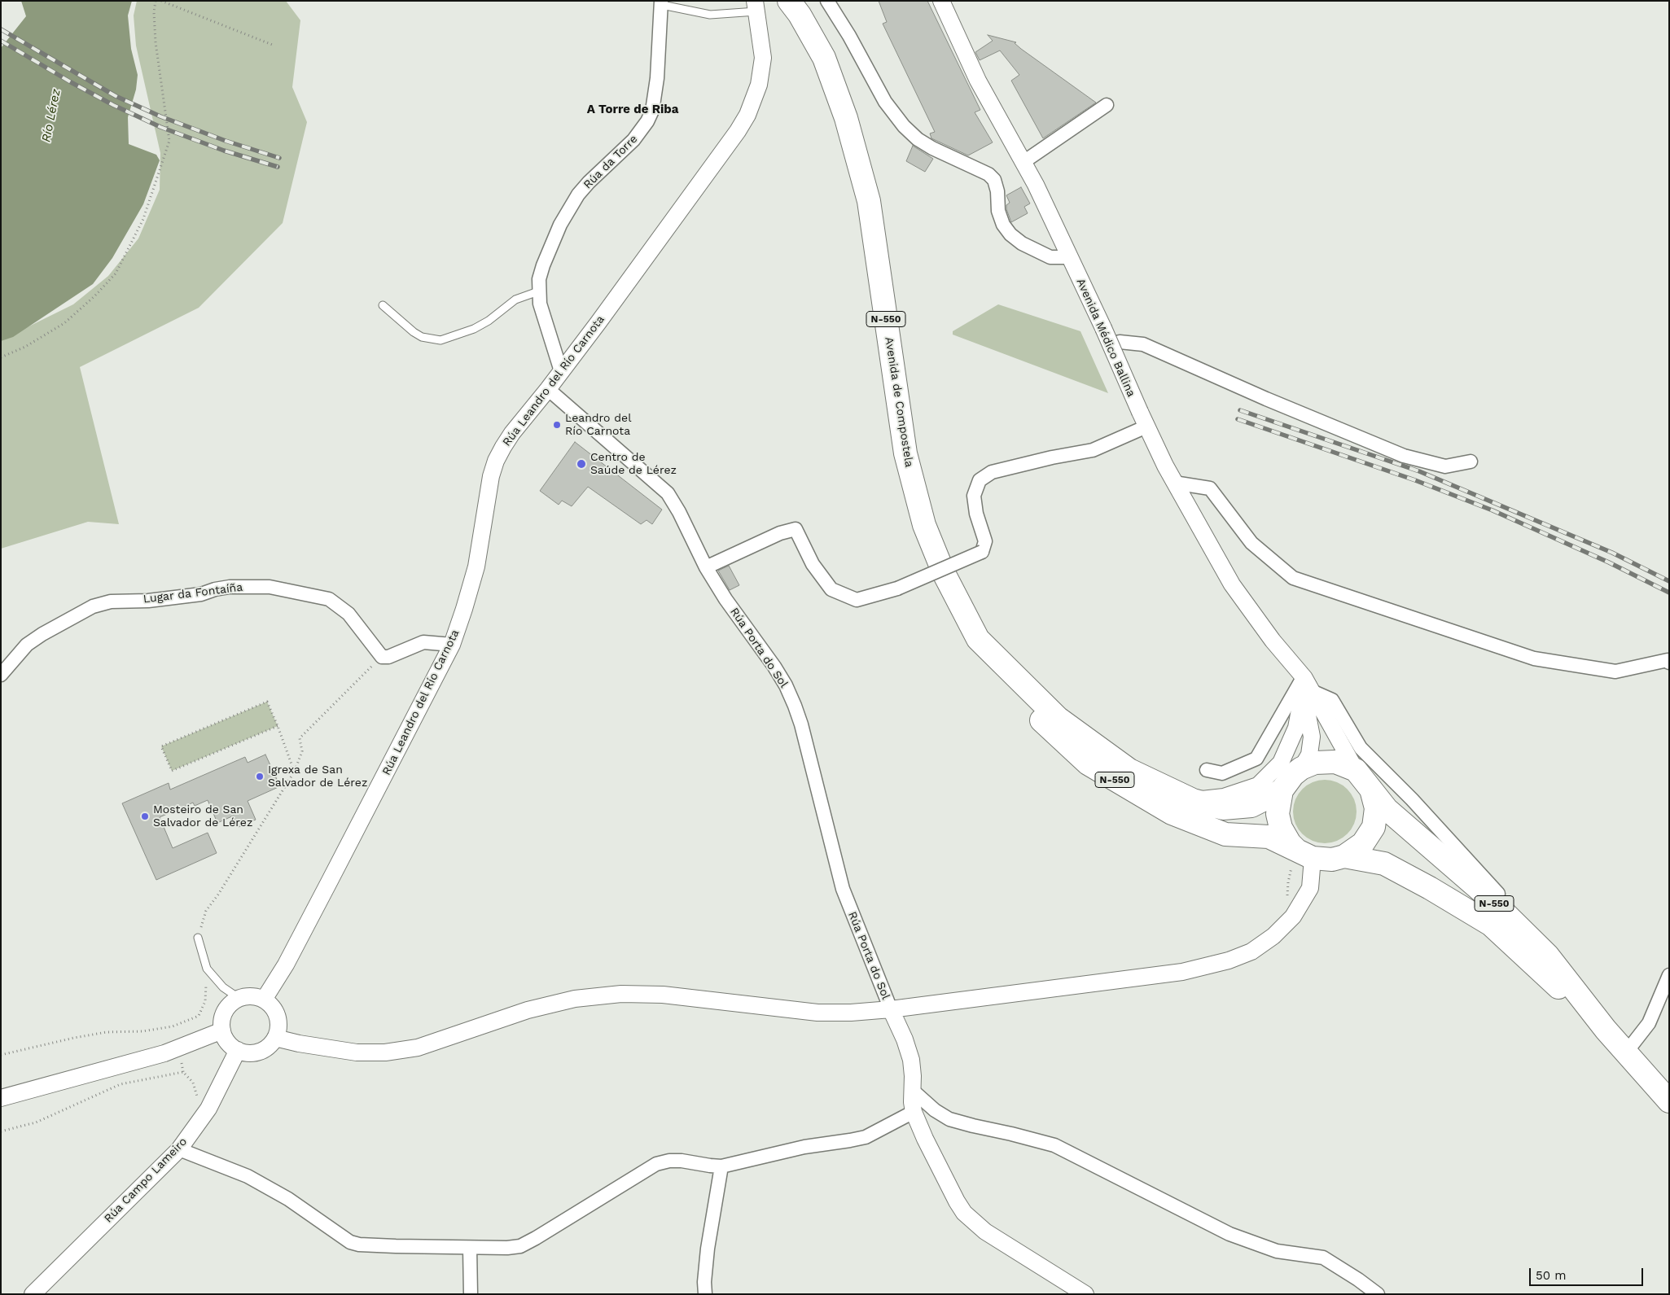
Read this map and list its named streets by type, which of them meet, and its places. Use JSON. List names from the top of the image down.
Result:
{
  "streets": {
    "highway": ["N-550", "Avenida de Compostela"],
    "street": [
      "Rúa da Torre",
      "Avenida Médico Ballina",
      "Rúa Leandro del Río Carnota",
      "Lugar da Fontaíña",
      "Rúa Porta do Sol",
      "Rúa Campo Lameiro"
    ]
  },
  "crossings": [
    ["Rúa da Torre", "Rúa Leandro del Río Carnota"],
    ["N-550", "Avenida Médico Ballina"],
    ["N-550", "Avenida de Compostela"],
    ["Avenida Médico Ballina", "Avenida de Compostela"],
    ["Rúa Leandro del Río Carnota", "Rúa Porta do Sol"],
    ["Rúa Leandro del Río Carnota", "Rúa Campo Lameiro"]
  ],
  "districts": ["A Torre de Riba"],
  "water": ["Río Lérez"],
  "places": [
    "Leandro del Río Carnota",
    "Centro de Saúde de Lérez",
    "Igrexa de San Salvador de Lérez",
    "Mosteiro de San Salvador de Lérez"
  ],
  "scale_bar": "50 m"
}
